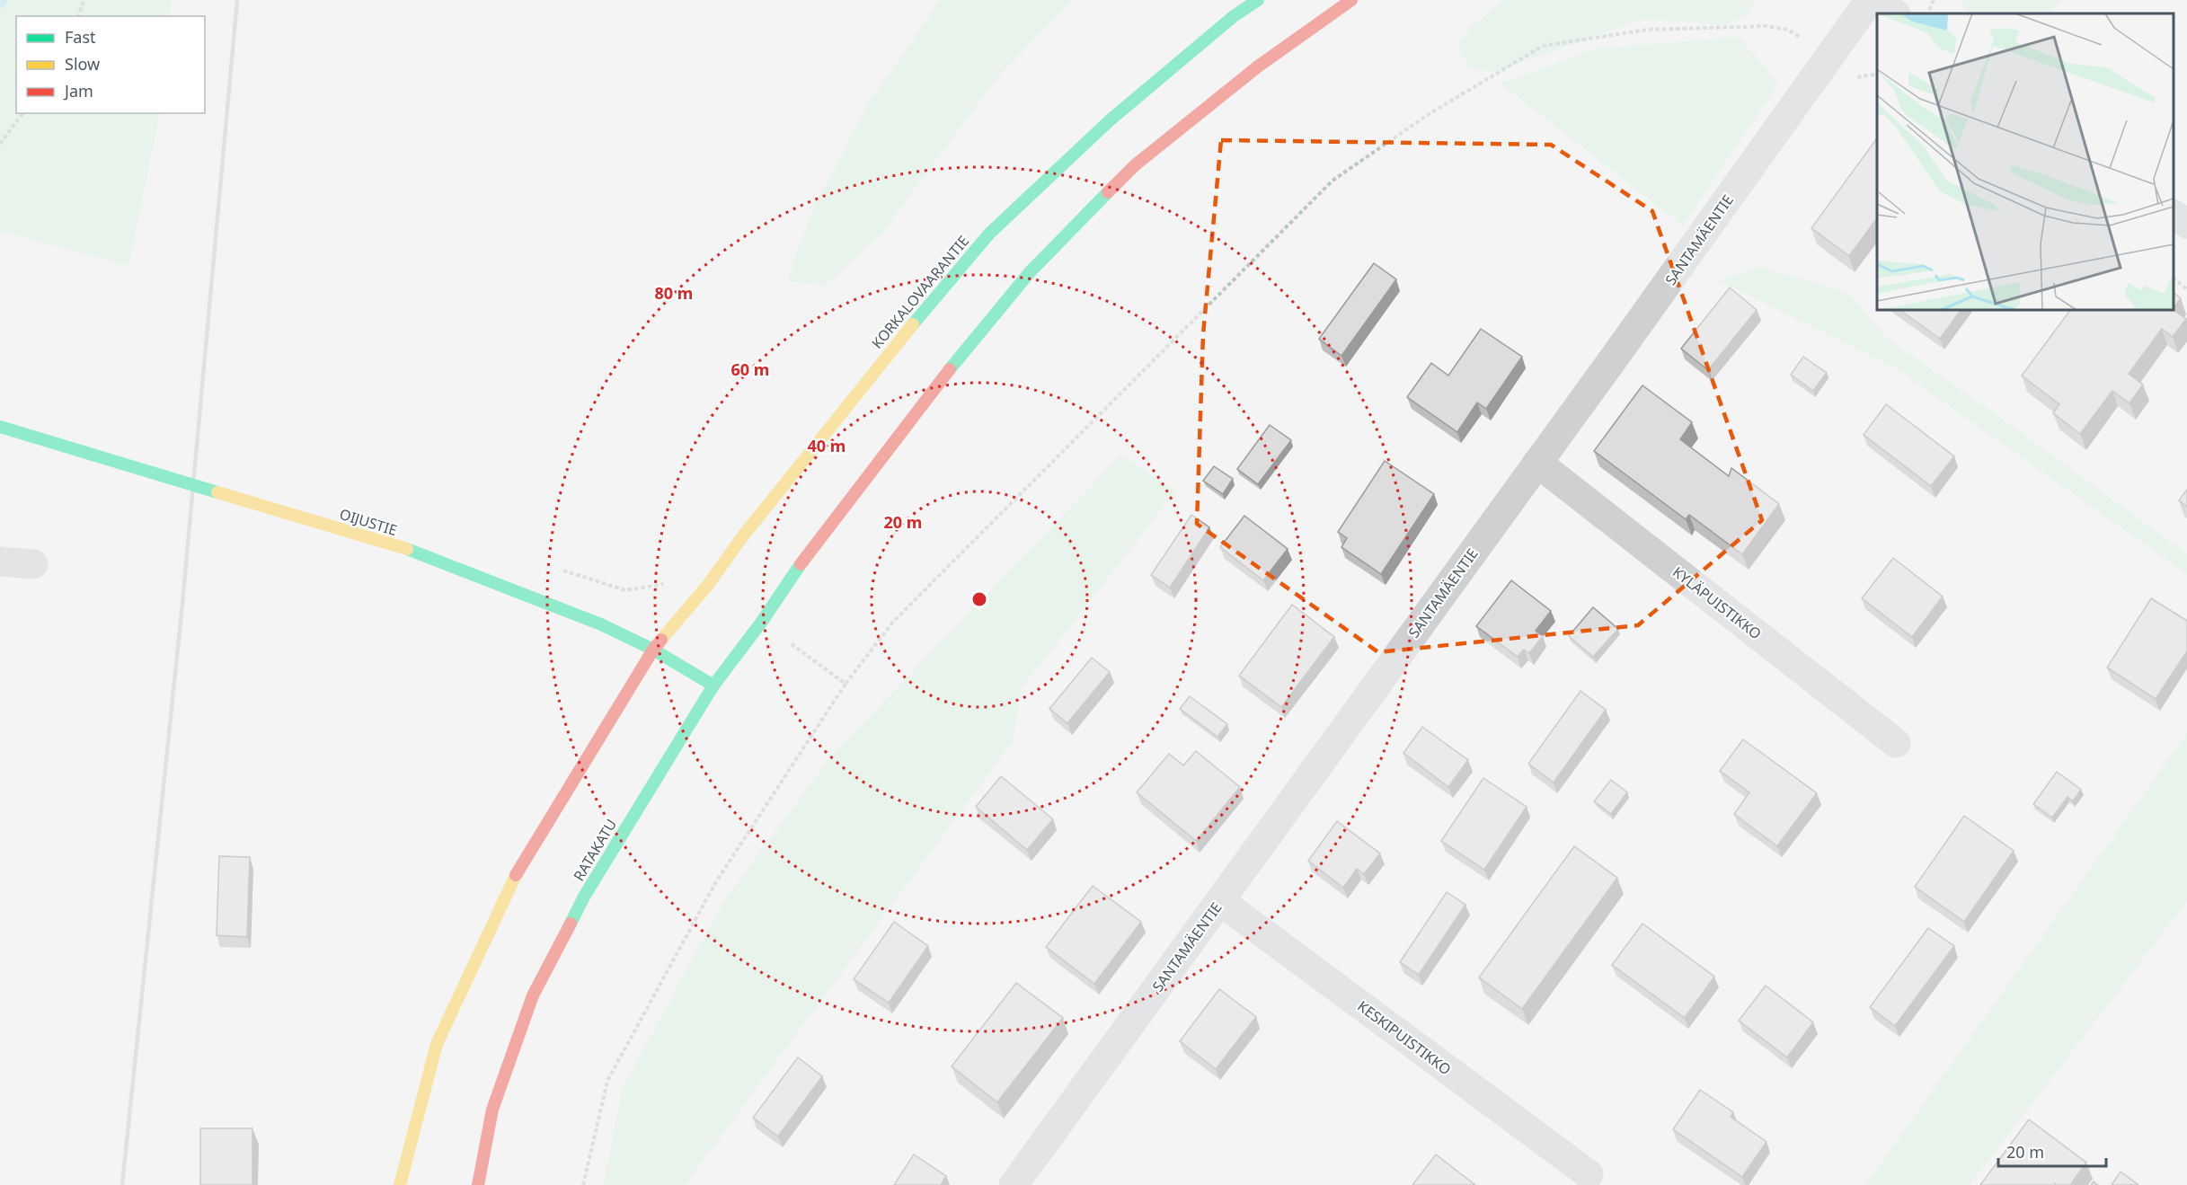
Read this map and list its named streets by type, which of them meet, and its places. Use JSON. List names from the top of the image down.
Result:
{
  "streets": {
    "main road": ["KORKALOVAARANTIE", "OIJUSTIE", "RATAKATU"],
    "street": ["SANTAMÄENTIE", "KYLÄPUISTIKKO", "KESKIPUISTIKKO"]
  },
  "crossings": [
    ["SANTAMÄENTIE", "KYLÄPUISTIKKO"],
    ["SANTAMÄENTIE", "KESKIPUISTIKKO"],
    ["KORKALOVAARANTIE", "OIJUSTIE"],
    ["OIJUSTIE", "RATAKATU"]
  ],
  "legend": ["Fast", "Slow", "Jam"],
  "scale_bar": "20 m",
  "rings": [
    "80 m",
    "60 m",
    "40 m",
    "20 m"
  ]
}
